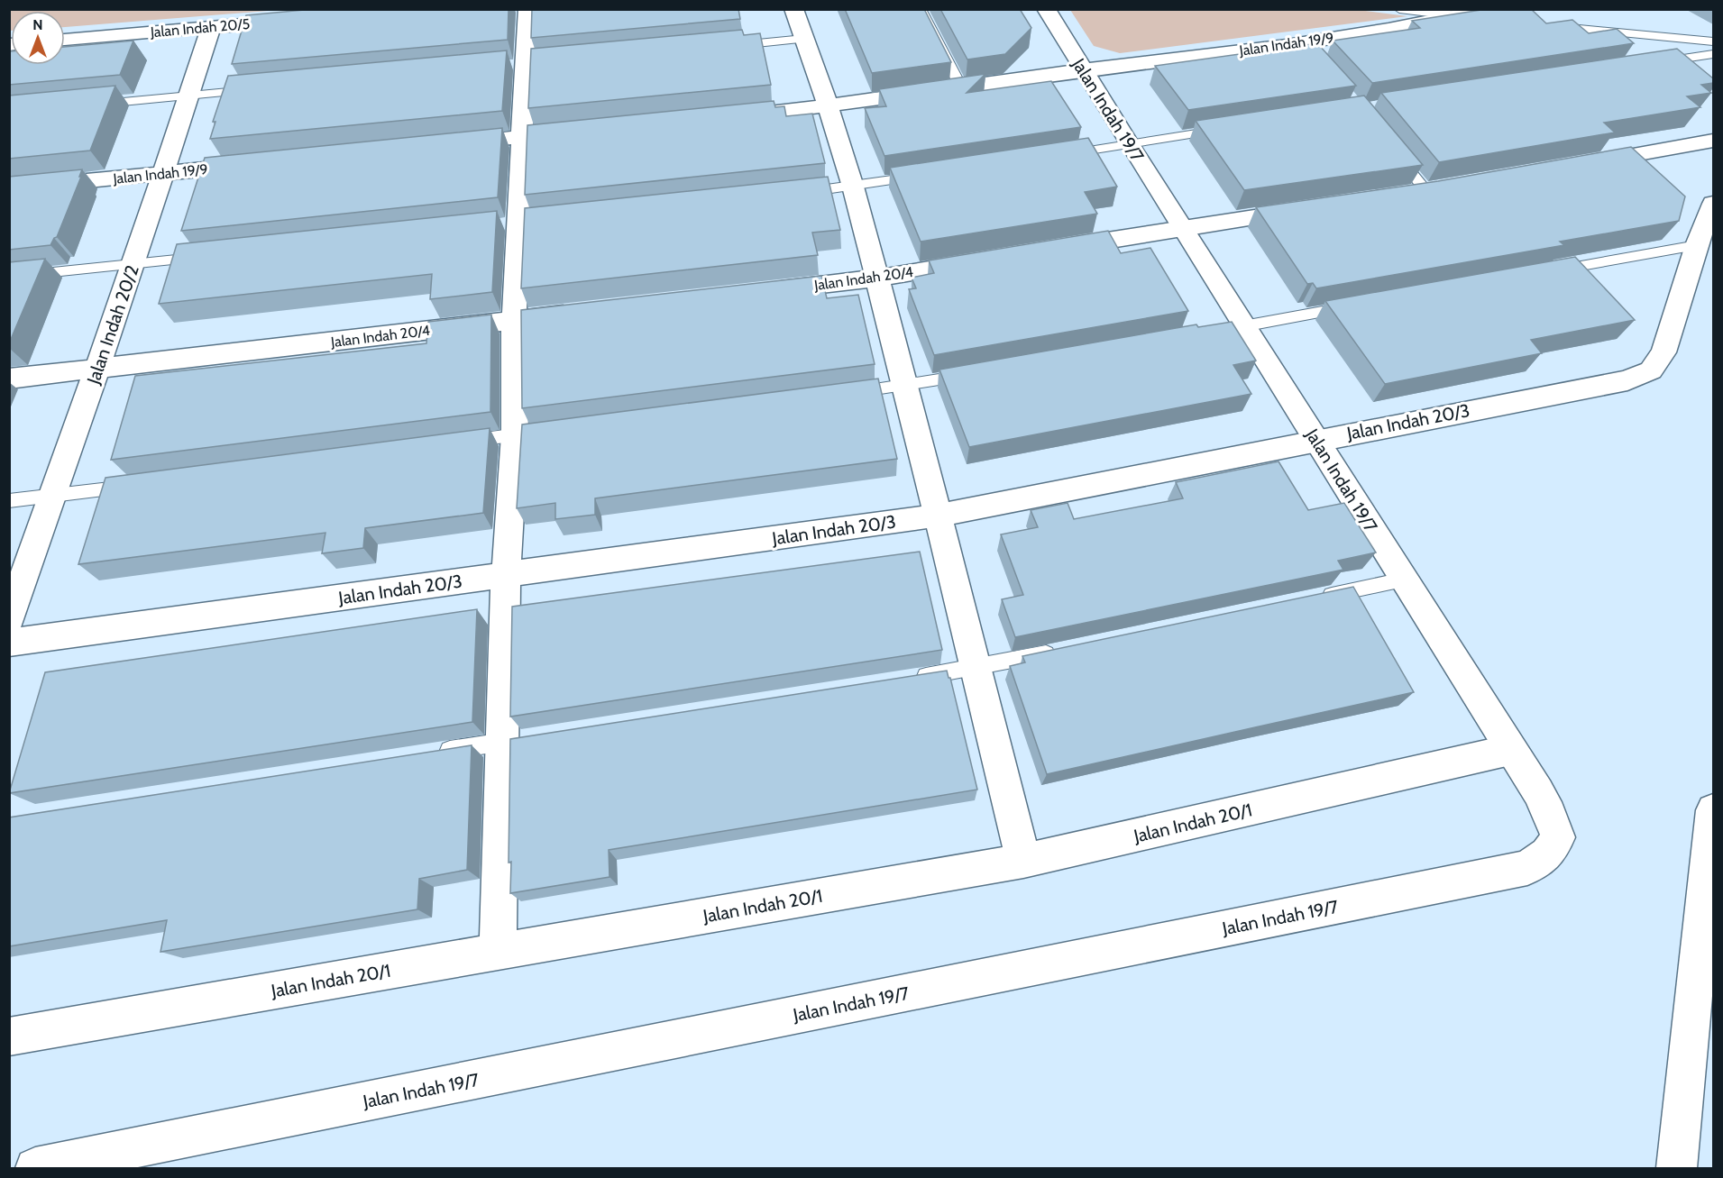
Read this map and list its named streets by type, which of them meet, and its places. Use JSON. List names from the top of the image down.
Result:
{
  "streets": {
    "street": [
      "Jalan Indah 20/5",
      "Jalan Indah 19/9",
      "Jalan Indah 19/7",
      "Jalan Indah 20/4",
      "Jalan Indah 20/2",
      "Jalan Indah 20/3",
      "Jalan Indah 20/1"
    ]
  },
  "crossings": [
    ["Jalan Indah 20/5", "Jalan Indah 20/2"],
    ["Jalan Indah 19/9", "Jalan Indah 19/7"],
    ["Jalan Indah 19/9", "Jalan Indah 20/2"],
    ["Jalan Indah 19/7", "Jalan Indah 20/3"],
    ["Jalan Indah 19/7", "Jalan Indah 20/1"],
    ["Jalan Indah 20/4", "Jalan Indah 20/2"]
  ],
  "north": "top"
}
